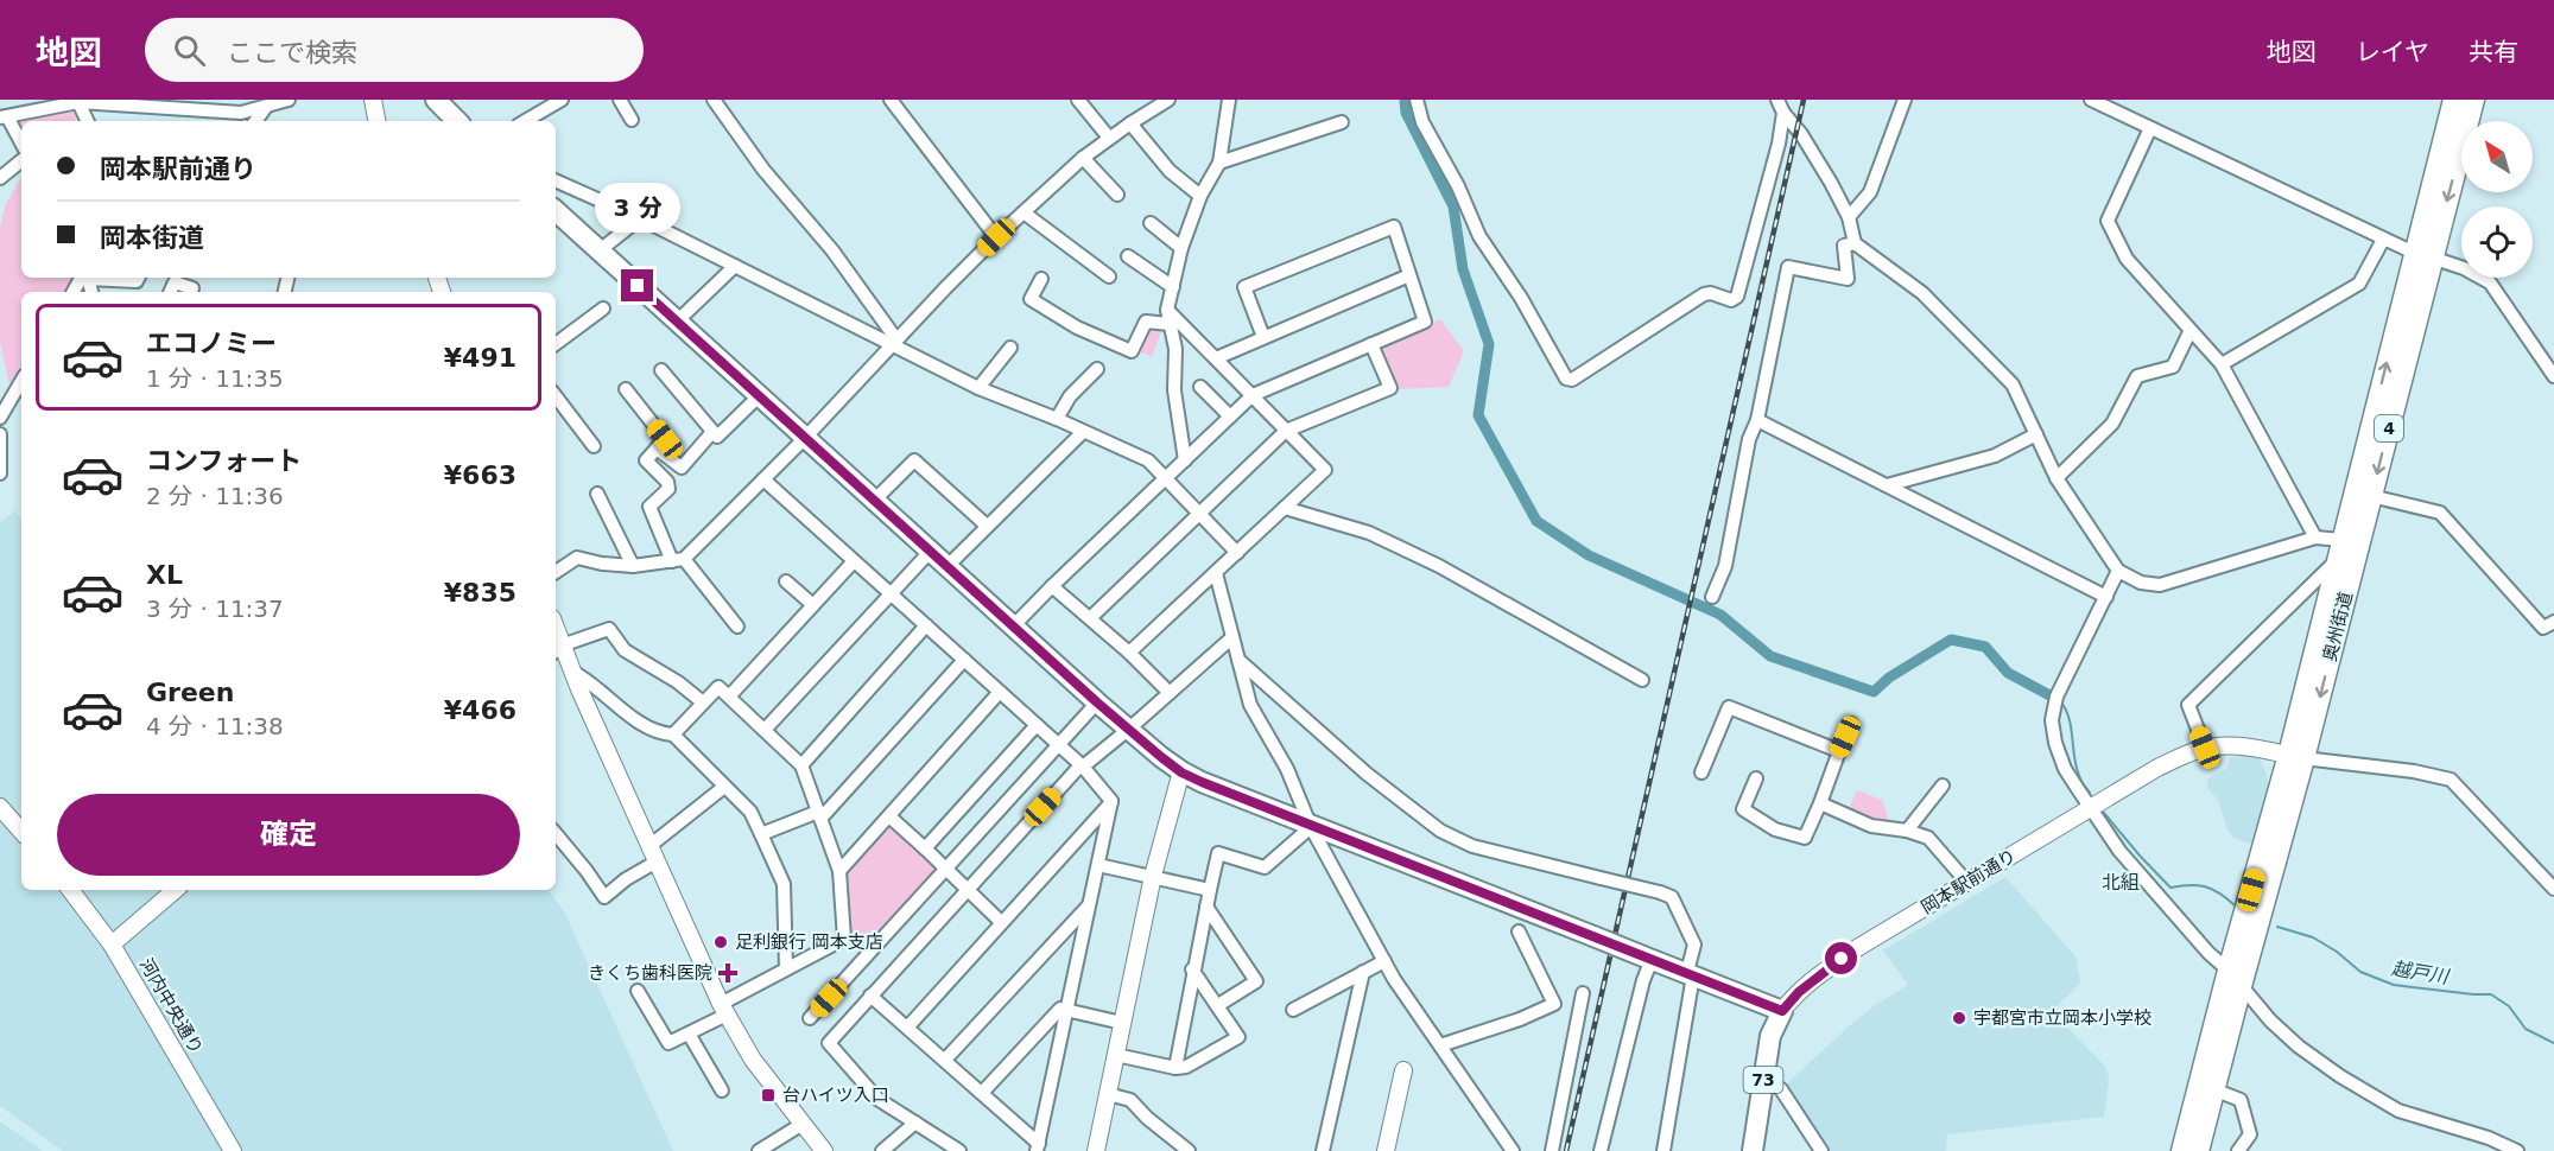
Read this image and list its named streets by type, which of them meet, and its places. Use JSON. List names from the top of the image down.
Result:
{
  "streets": {
    "highway": ["4", "奥州街道"],
    "main road": ["岡本駅前通り", "73"],
    "street": ["河内中央通り"]
  },
  "crossings": [
    ["奥州街道", "岡本駅前通り"]
  ],
  "districts": ["北組"],
  "water": ["越戸川"],
  "places": {
    "other": ["足利銀行 岡本支店", "宇都宮市立岡本小学校"],
    "health": ["きくち歯科医院"],
    "transit": ["台ハイツ入口"]
  },
  "north": "top left",
  "page": {
    "header": "地図",
    "search": "ここで検索",
    "nav": ["地図", "レイヤ", "共有"],
    "banner": ["岡本駅前通り", "岡本街道"],
    "bubble": "3 分",
    "list": [
      {
        "name": "エコノミー",
        "note": "1 分 · 11:35",
        "value": "¥491"
      },
      {
        "name": "コンフォート",
        "note": "2 分 · 11:36",
        "value": "¥663"
      },
      {
        "name": "XL",
        "note": "3 分 · 11:37",
        "value": "¥835"
      },
      {
        "name": "Green",
        "note": "4 分 · 11:38",
        "value": "¥466"
      }
    ],
    "buttons": "確定"
  }
}
